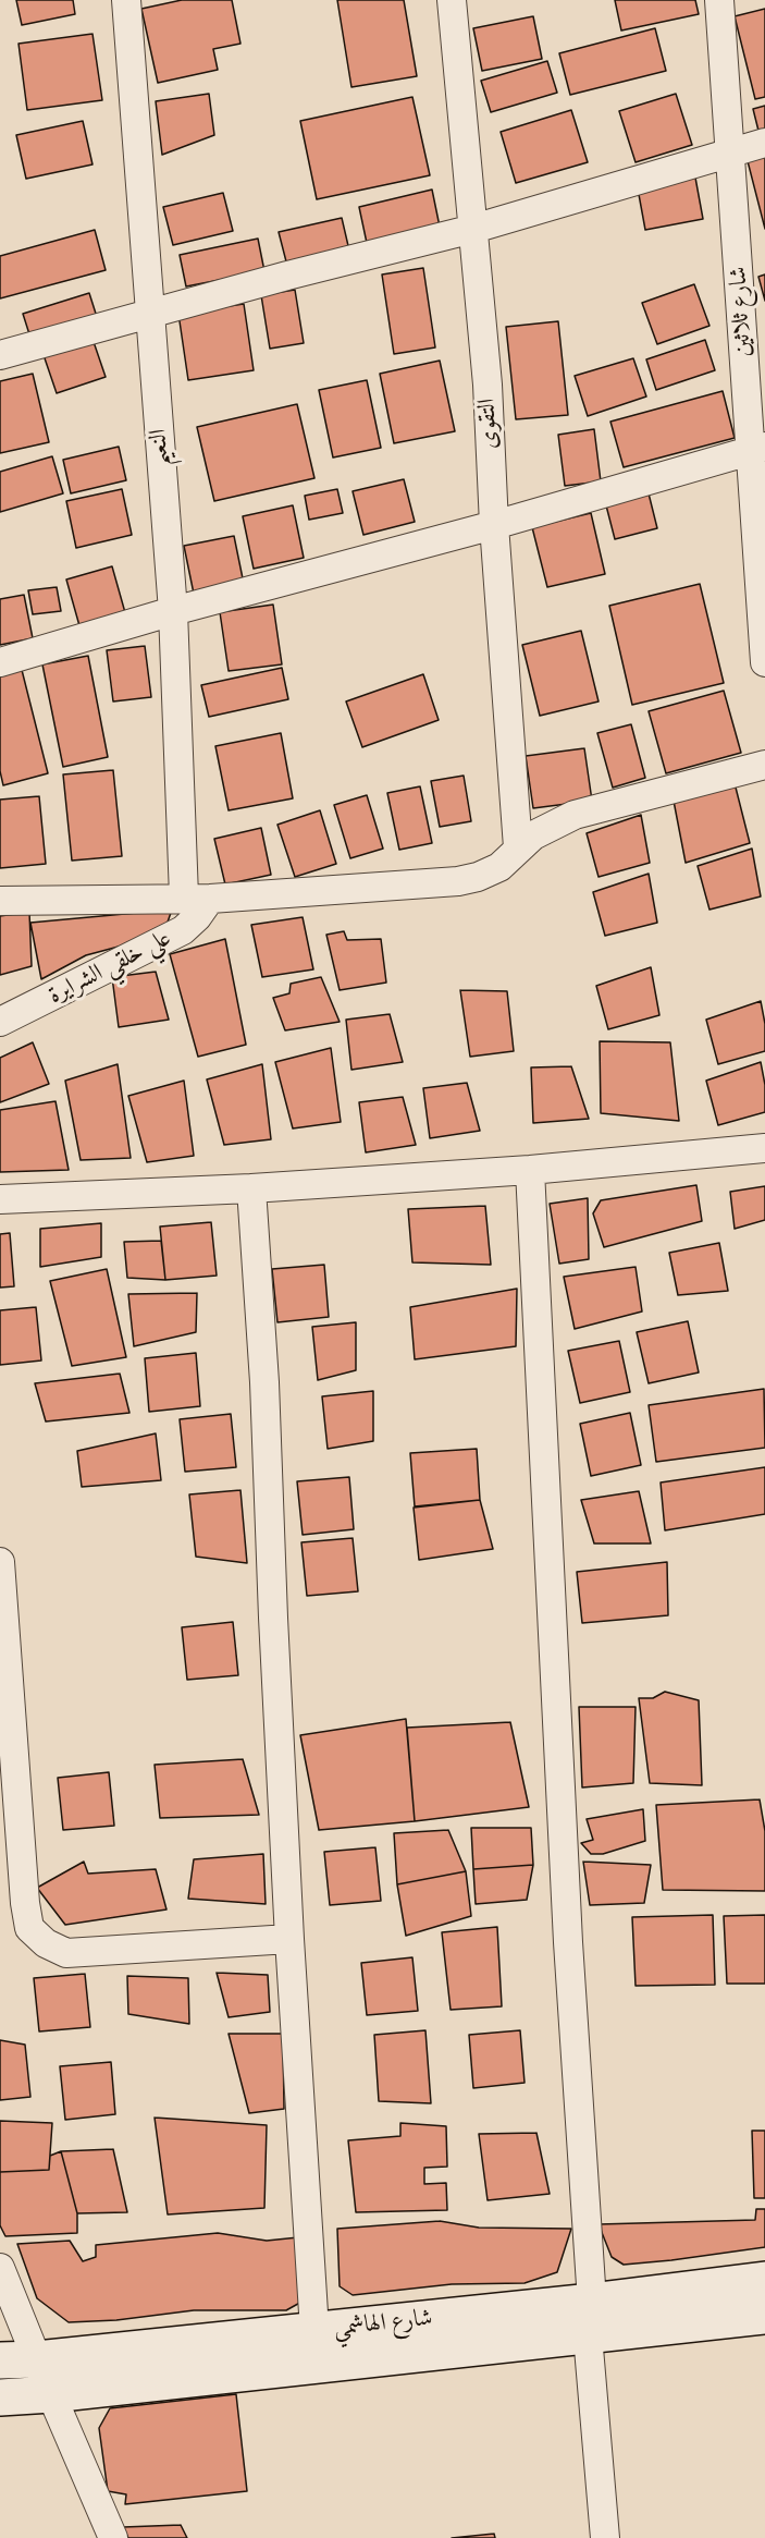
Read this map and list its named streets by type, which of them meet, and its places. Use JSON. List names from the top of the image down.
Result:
{
  "streets": {
    "main road": ["شارع الهاشمي"],
    "street": [
      "شارع ثلاثين",
      "التقوى",
      "النعيم",
      "علي خلقي الشرايرة"
    ]
  },
  "crossings": [
    ["النعيم", "علي خلقي الشرايرة"]
  ]
}
